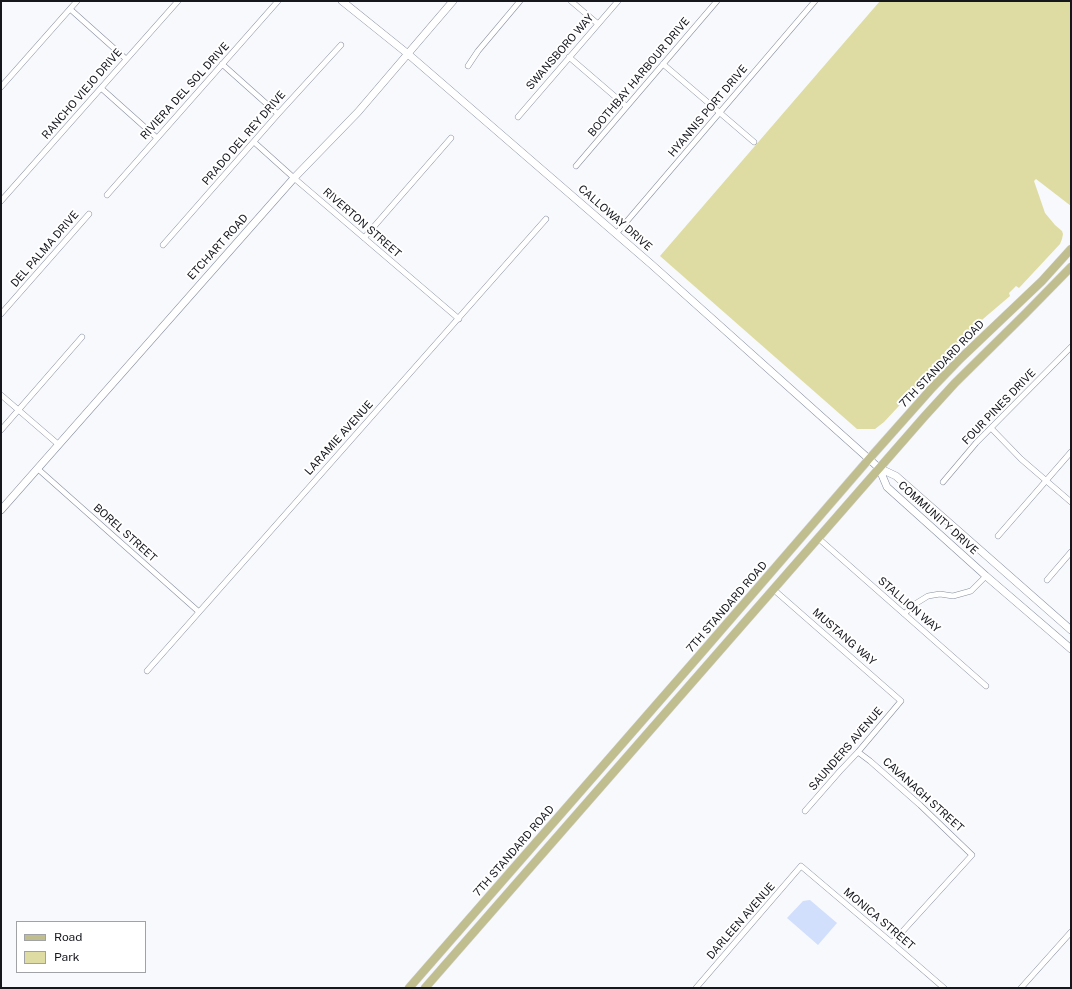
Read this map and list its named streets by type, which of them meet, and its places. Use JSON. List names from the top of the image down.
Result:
{
  "streets": {
    "main road": ["7TH STANDARD ROAD"],
    "street": [
      "SWANSBORO WAY",
      "BOOTHBAY HARBOUR DRIVE",
      "RIVIERA DEL SOL DRIVE",
      "RANCHO VIEJO DRIVE",
      "HYANNIS PORT DRIVE",
      "PRADO DEL REY DRIVE",
      "CALLOWAY DRIVE",
      "RIVERTON STREET",
      "ETCHART ROAD",
      "DEL PALMA DRIVE",
      "FOUR PINES DRIVE",
      "LARAMIE AVENUE",
      "COMMUNITY DRIVE",
      "BOREL STREET",
      "STALLION WAY",
      "MUSTANG WAY",
      "SAUNDERS AVENUE",
      "CAVANAGH STREET",
      "MONICA STREET",
      "DARLEEN AVENUE"
    ]
  },
  "crossings": [
    ["HYANNIS PORT DRIVE", "CALLOWAY DRIVE"],
    ["PRADO DEL REY DRIVE", "RIVERTON STREET"],
    ["CALLOWAY DRIVE", "ETCHART ROAD"],
    ["CALLOWAY DRIVE", "7TH STANDARD ROAD"],
    ["CALLOWAY DRIVE", "COMMUNITY DRIVE"],
    ["RIVERTON STREET", "ETCHART ROAD"],
    ["RIVERTON STREET", "LARAMIE AVENUE"],
    ["ETCHART ROAD", "BOREL STREET"],
    ["7TH STANDARD ROAD", "COMMUNITY DRIVE"],
    ["7TH STANDARD ROAD", "STALLION WAY"],
    ["7TH STANDARD ROAD", "MUSTANG WAY"],
    ["LARAMIE AVENUE", "BOREL STREET"],
    ["MUSTANG WAY", "SAUNDERS AVENUE"],
    ["SAUNDERS AVENUE", "CAVANAGH STREET"],
    ["CAVANAGH STREET", "MONICA STREET"],
    ["MONICA STREET", "DARLEEN AVENUE"]
  ],
  "legend": ["Road", "Park"]
}
